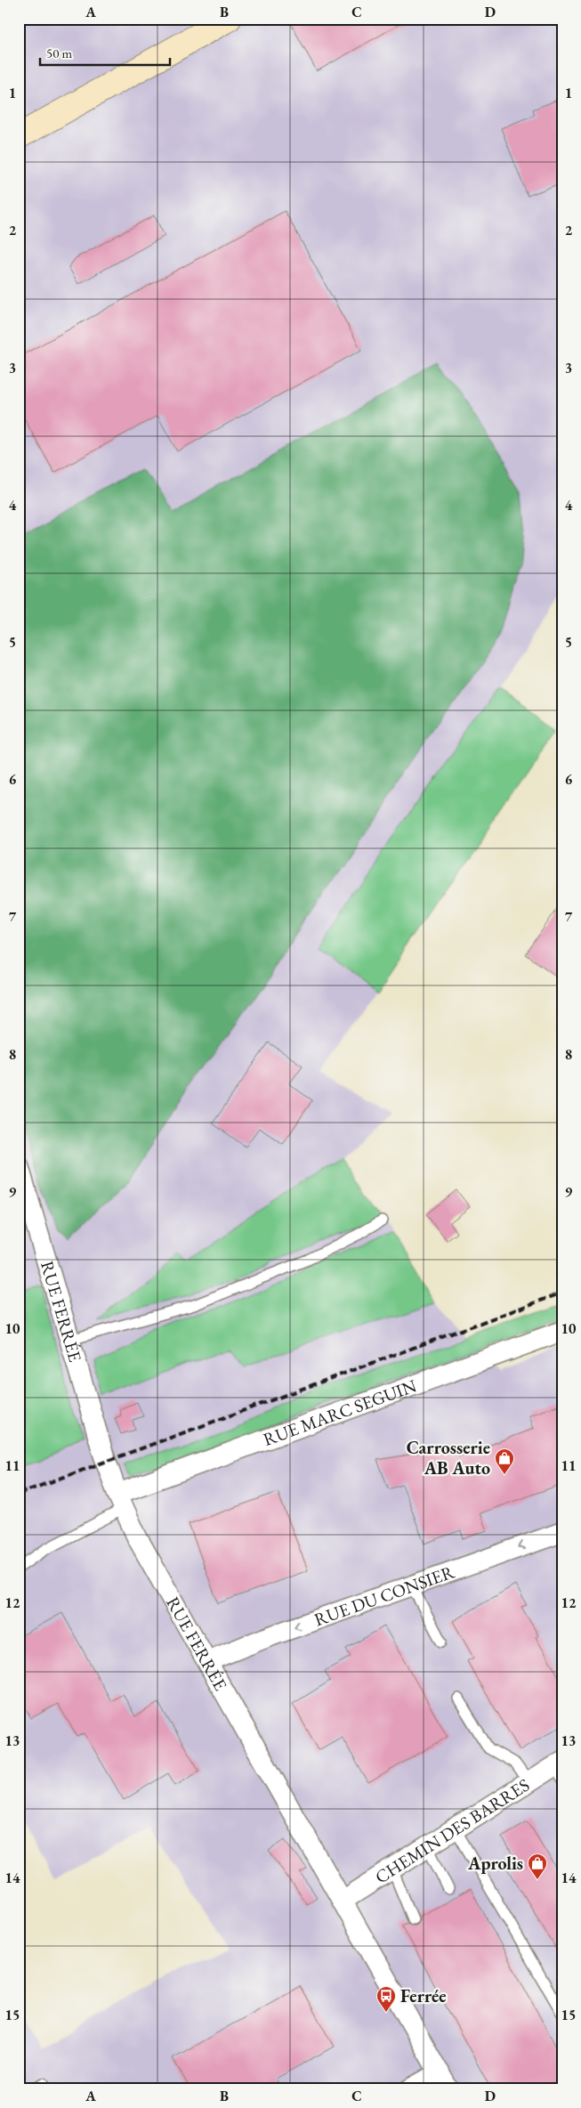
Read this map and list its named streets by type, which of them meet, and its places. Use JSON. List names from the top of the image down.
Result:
{
  "streets": {
    "street": [
      "RUE FERRÉE",
      "RUE MARC SEGUIN",
      "RUE DU CONSIER",
      "CHEMIN DES BARRES"
    ]
  },
  "crossings": [
    ["RUE FERRÉE", "RUE MARC SEGUIN"],
    ["RUE FERRÉE", "RUE DU CONSIER"],
    ["RUE FERRÉE", "CHEMIN DES BARRES"]
  ],
  "one_way": ["RUE DU CONSIER"],
  "places": {
    "shop": ["Carrosserie AB Auto", "Aprolis"],
    "bus stop": ["Ferrée"]
  },
  "scale_bar": "50 m",
  "grid": {
    "columns": [
      "A",
      "B",
      "C",
      "D"
    ],
    "rows": [
      "1",
      "2",
      "3",
      "4",
      "5",
      "6",
      "7",
      "8",
      "9",
      "10",
      "11",
      "12",
      "13",
      "14",
      "15"
    ]
  }
}
